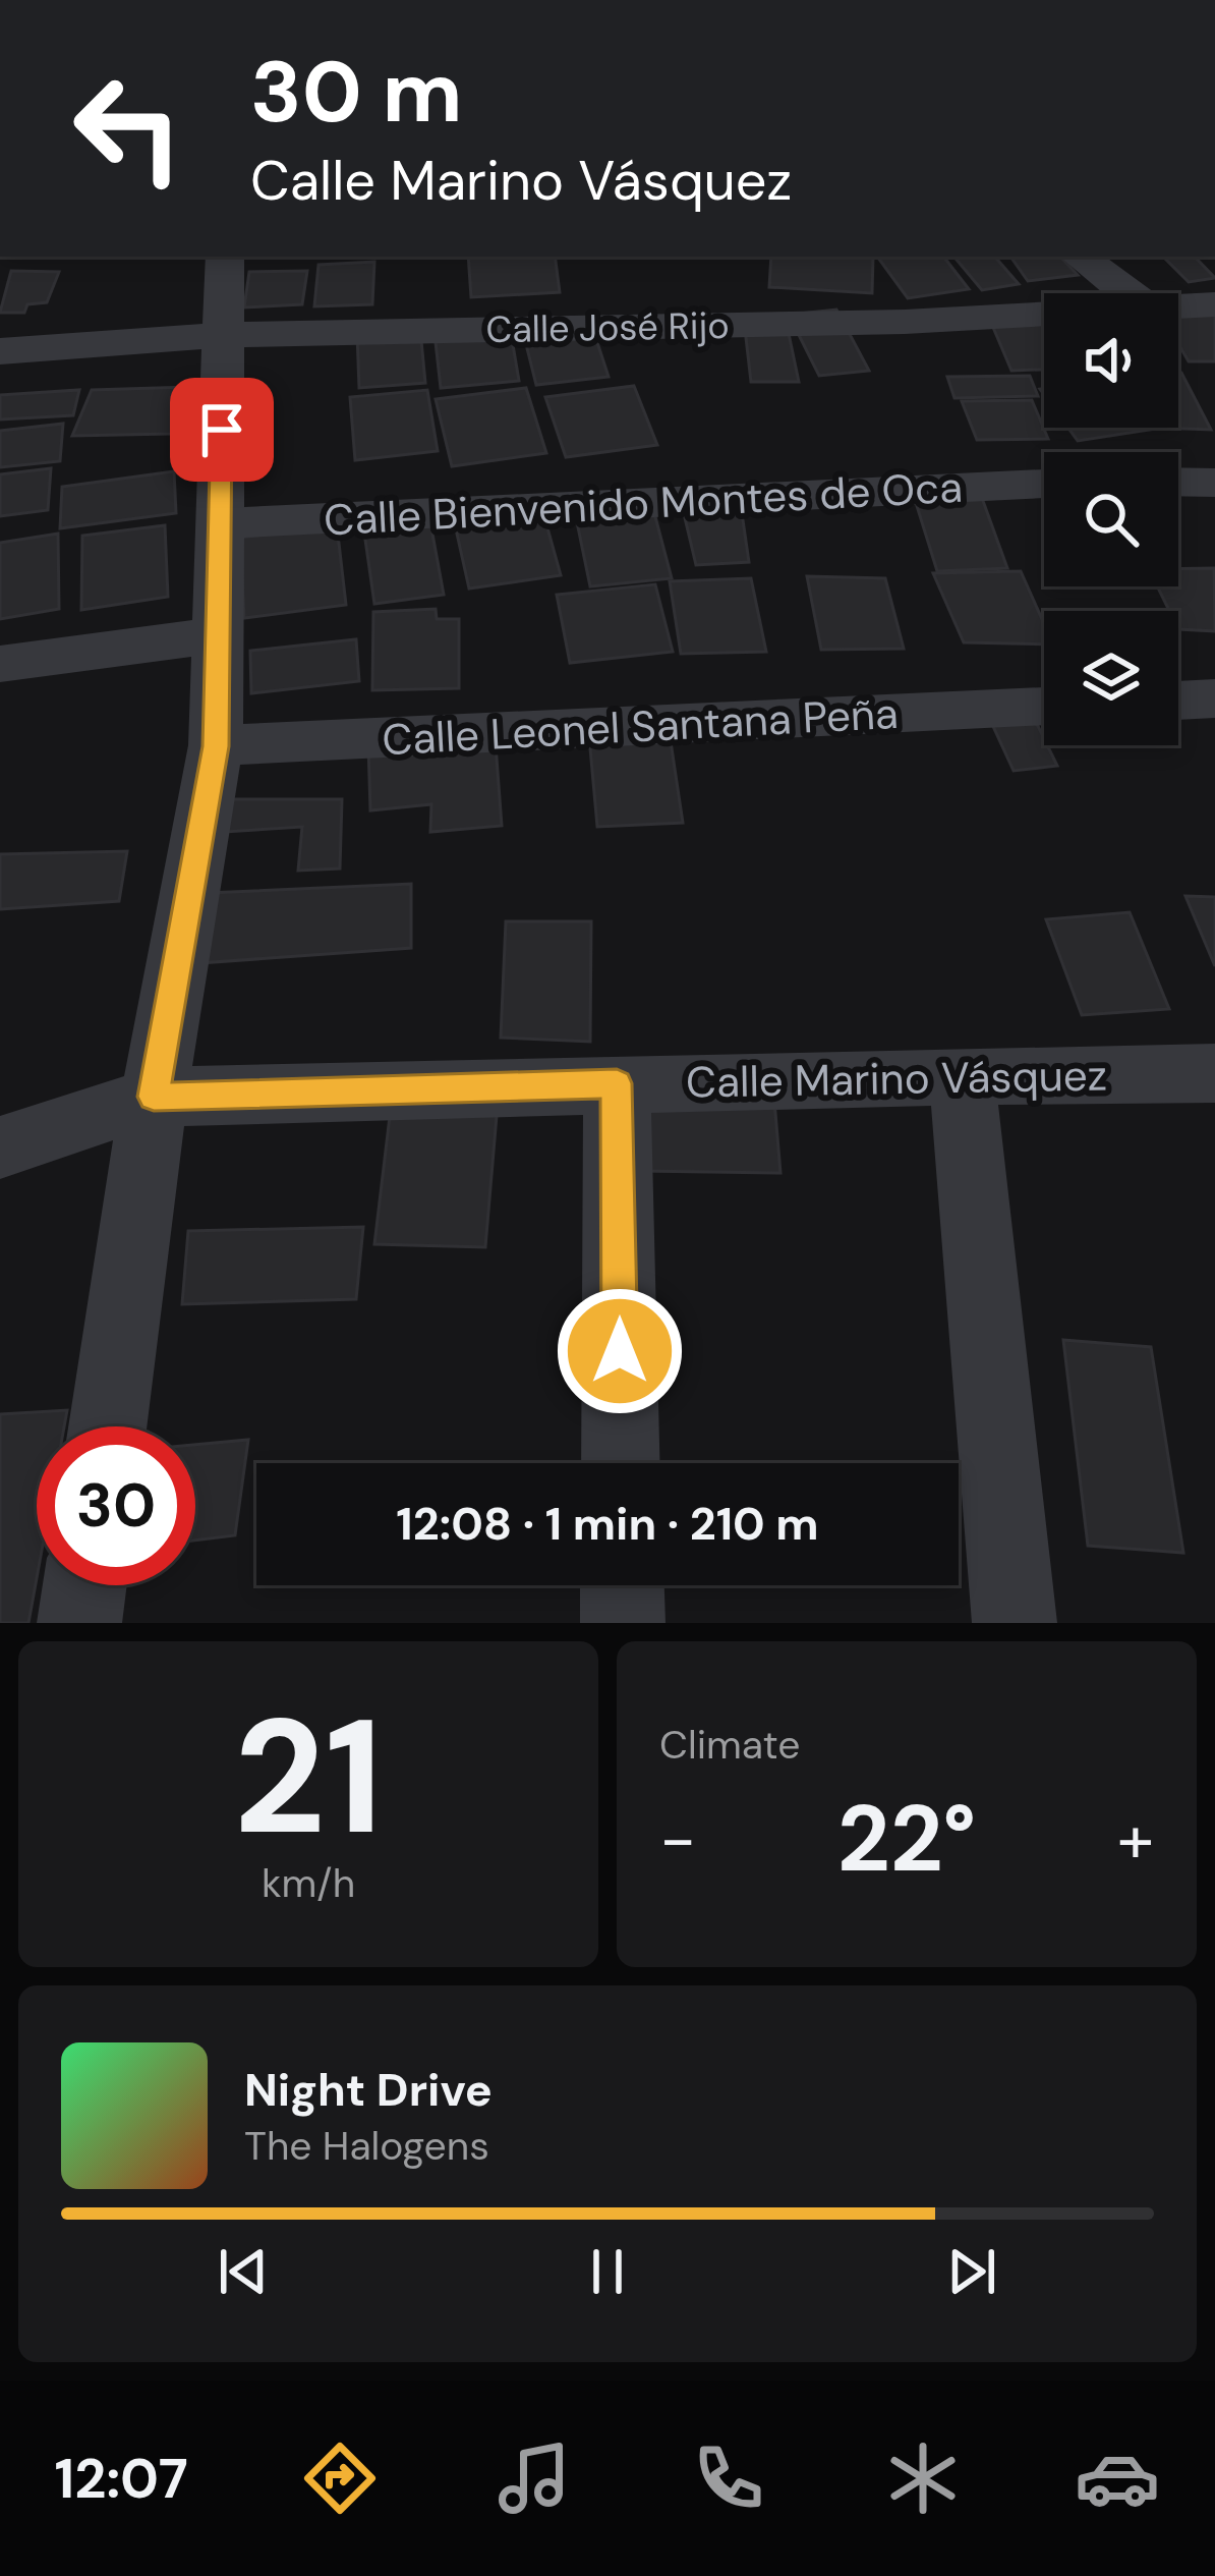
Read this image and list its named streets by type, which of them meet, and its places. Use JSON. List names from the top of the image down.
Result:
{
  "streets": {
    "street": [
      "Calle José Rijo",
      "Calle Bienvenido Montes de Oca",
      "Calle Leonel Santana Peña",
      "Calle Marino Vásquez"
    ]
  },
  "page": {
    "turn": ["30 m", "Calle Marino Vásquez"],
    "limit": "30",
    "trip": "12:08 · 1 min · 210 m",
    "tile": [
      ["21", "km/h"],
      "Climate"
    ],
    "heat": ["−", "22°", "+"],
    "song": ["Night Drive", "The Halogens"],
    "tabs": "12:07"
  }
}
